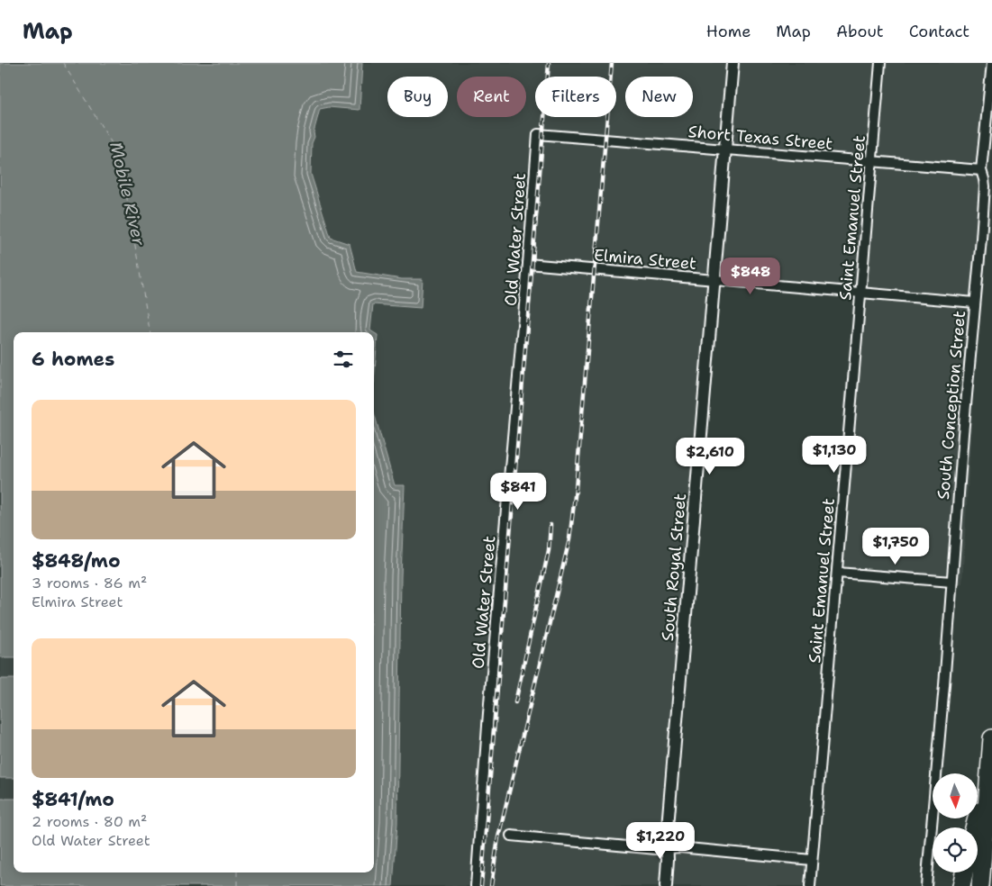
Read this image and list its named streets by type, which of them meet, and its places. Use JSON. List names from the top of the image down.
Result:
{
  "streets": {
    "street": [
      "Short Texas Street",
      "Saint Emanuel Street",
      "Old Water Street",
      "Elmira Street",
      "South Conception Street",
      "South Royal Street"
    ]
  },
  "crossings": [
    ["Short Texas Street", "Saint Emanuel Street"],
    ["Short Texas Street", "Old Water Street"],
    ["Short Texas Street", "South Conception Street"],
    ["Short Texas Street", "South Royal Street"],
    ["Saint Emanuel Street", "Elmira Street"],
    ["Old Water Street", "Elmira Street"],
    ["Elmira Street", "South Conception Street"],
    ["Elmira Street", "South Royal Street"]
  ],
  "water": ["Mobile River"],
  "north": "bottom",
  "page": {
    "header": "Map",
    "nav": [
      "Home",
      "Map",
      "About",
      "Contact"
    ],
    "chip": [
      "Buy",
      "Rent",
      "Filters",
      "New"
    ],
    "price": [
      "$848",
      "$1,130",
      "$2,610",
      "$841",
      "$1,750",
      "$1,220"
    ],
    "heading": "6 homes",
    "list": [
      {
        "name": "$848/mo",
        "note": "3 rooms · 86 m² · Elmira Street"
      },
      {
        "name": "$841/mo",
        "note": "2 rooms · 80 m² · Old Water Street"
      }
    ]
  }
}
